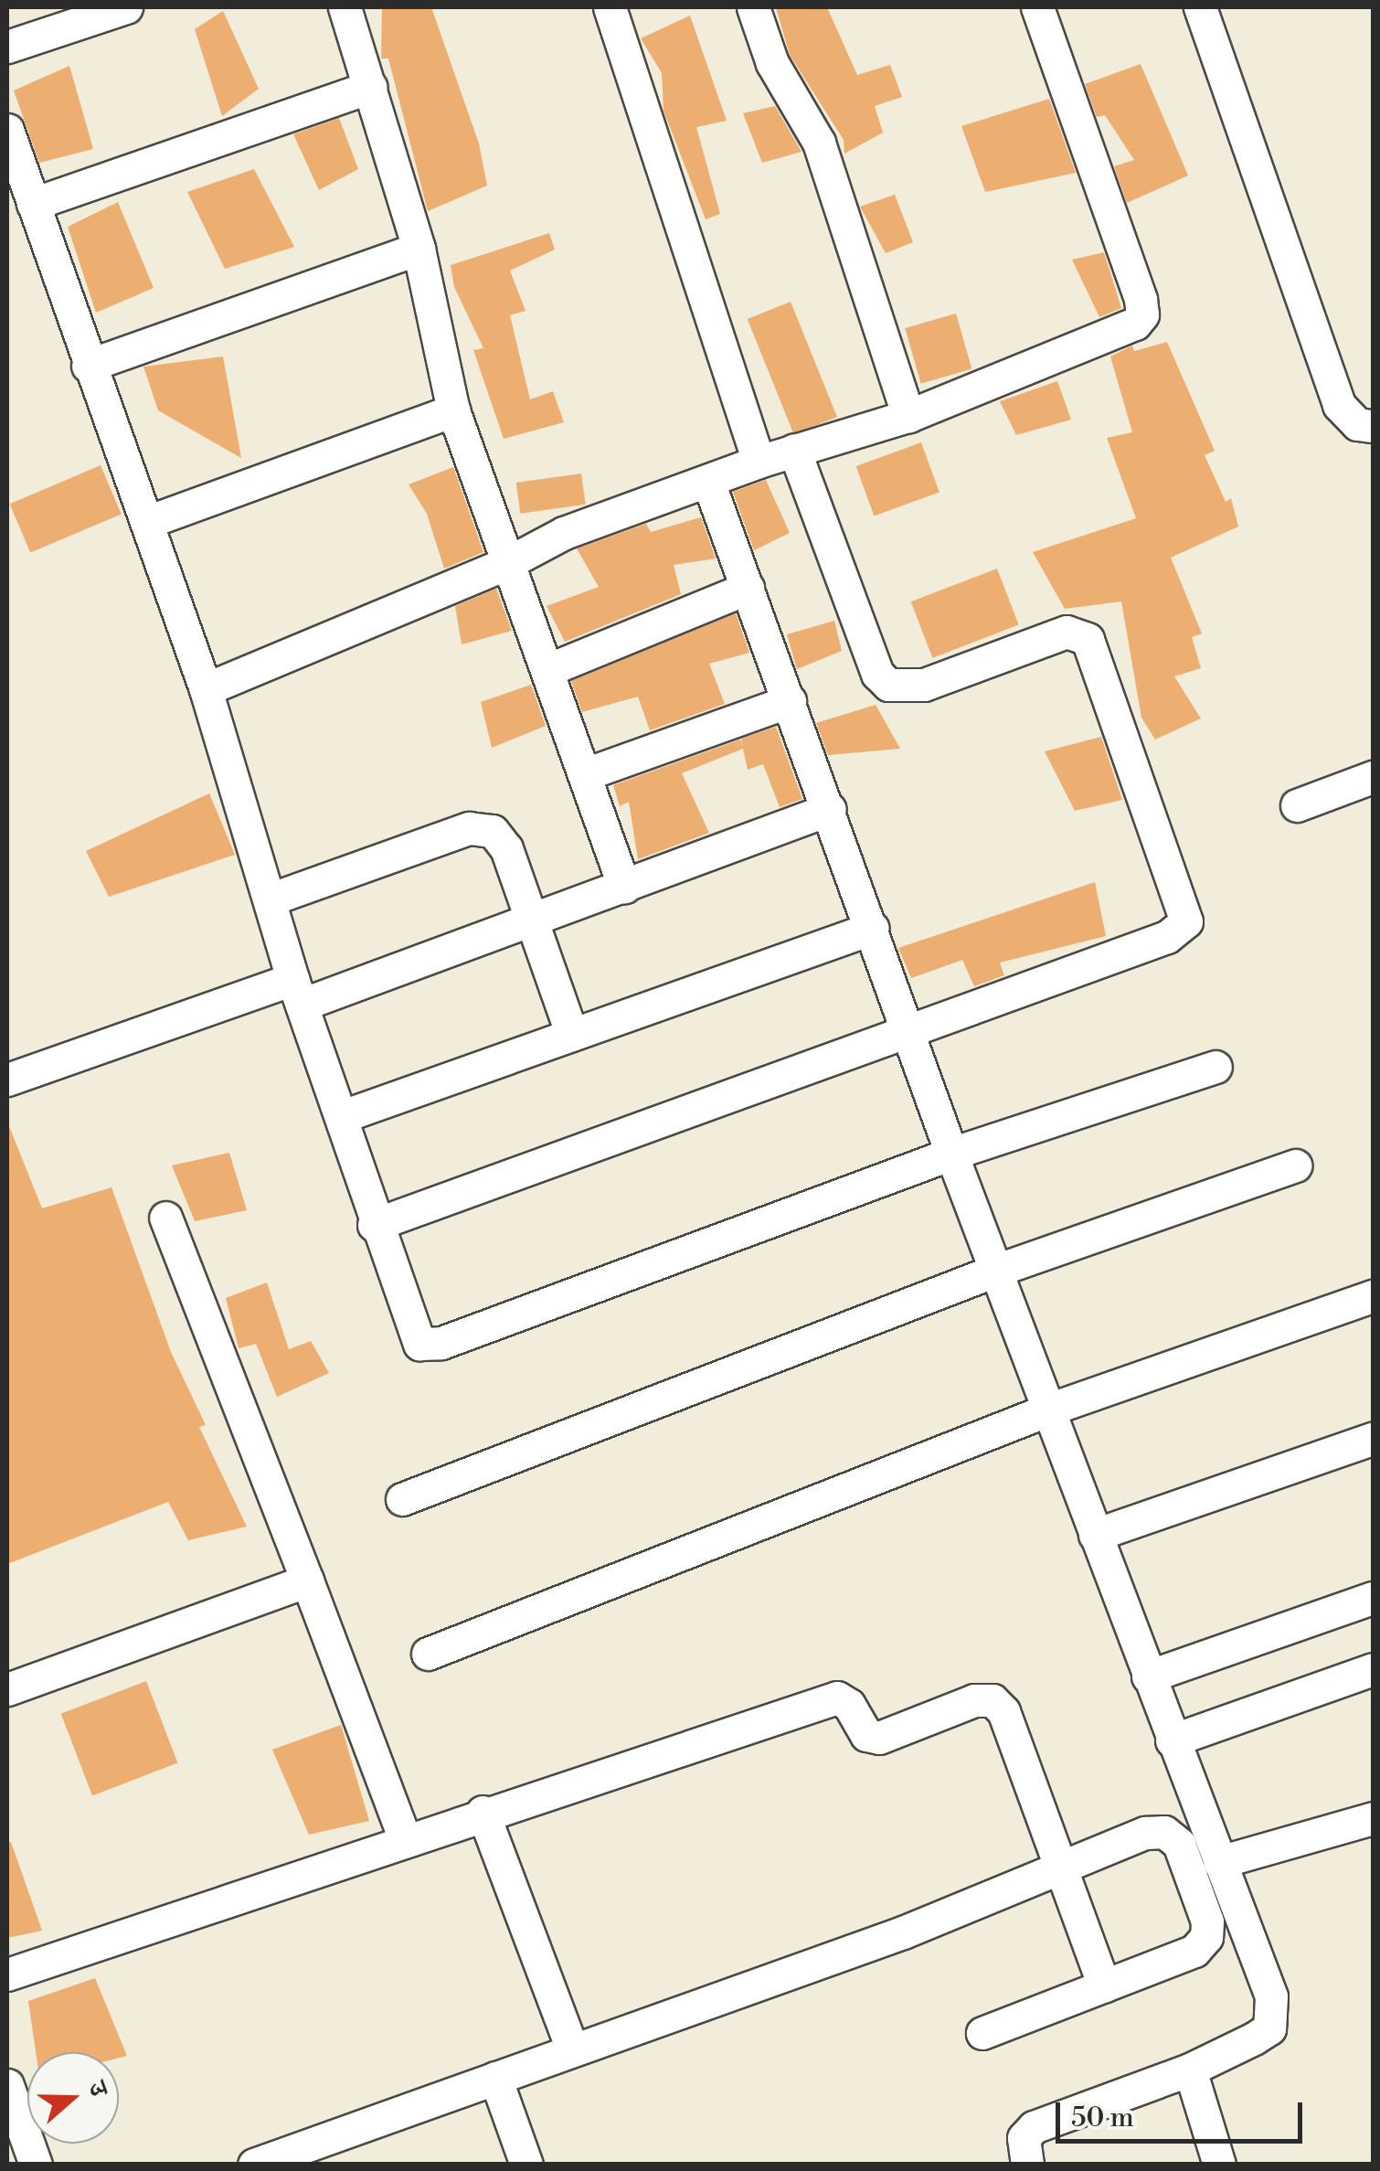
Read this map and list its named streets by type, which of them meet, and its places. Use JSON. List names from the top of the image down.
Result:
{
  "scale_bar": "50 m",
  "north": "right"
}
